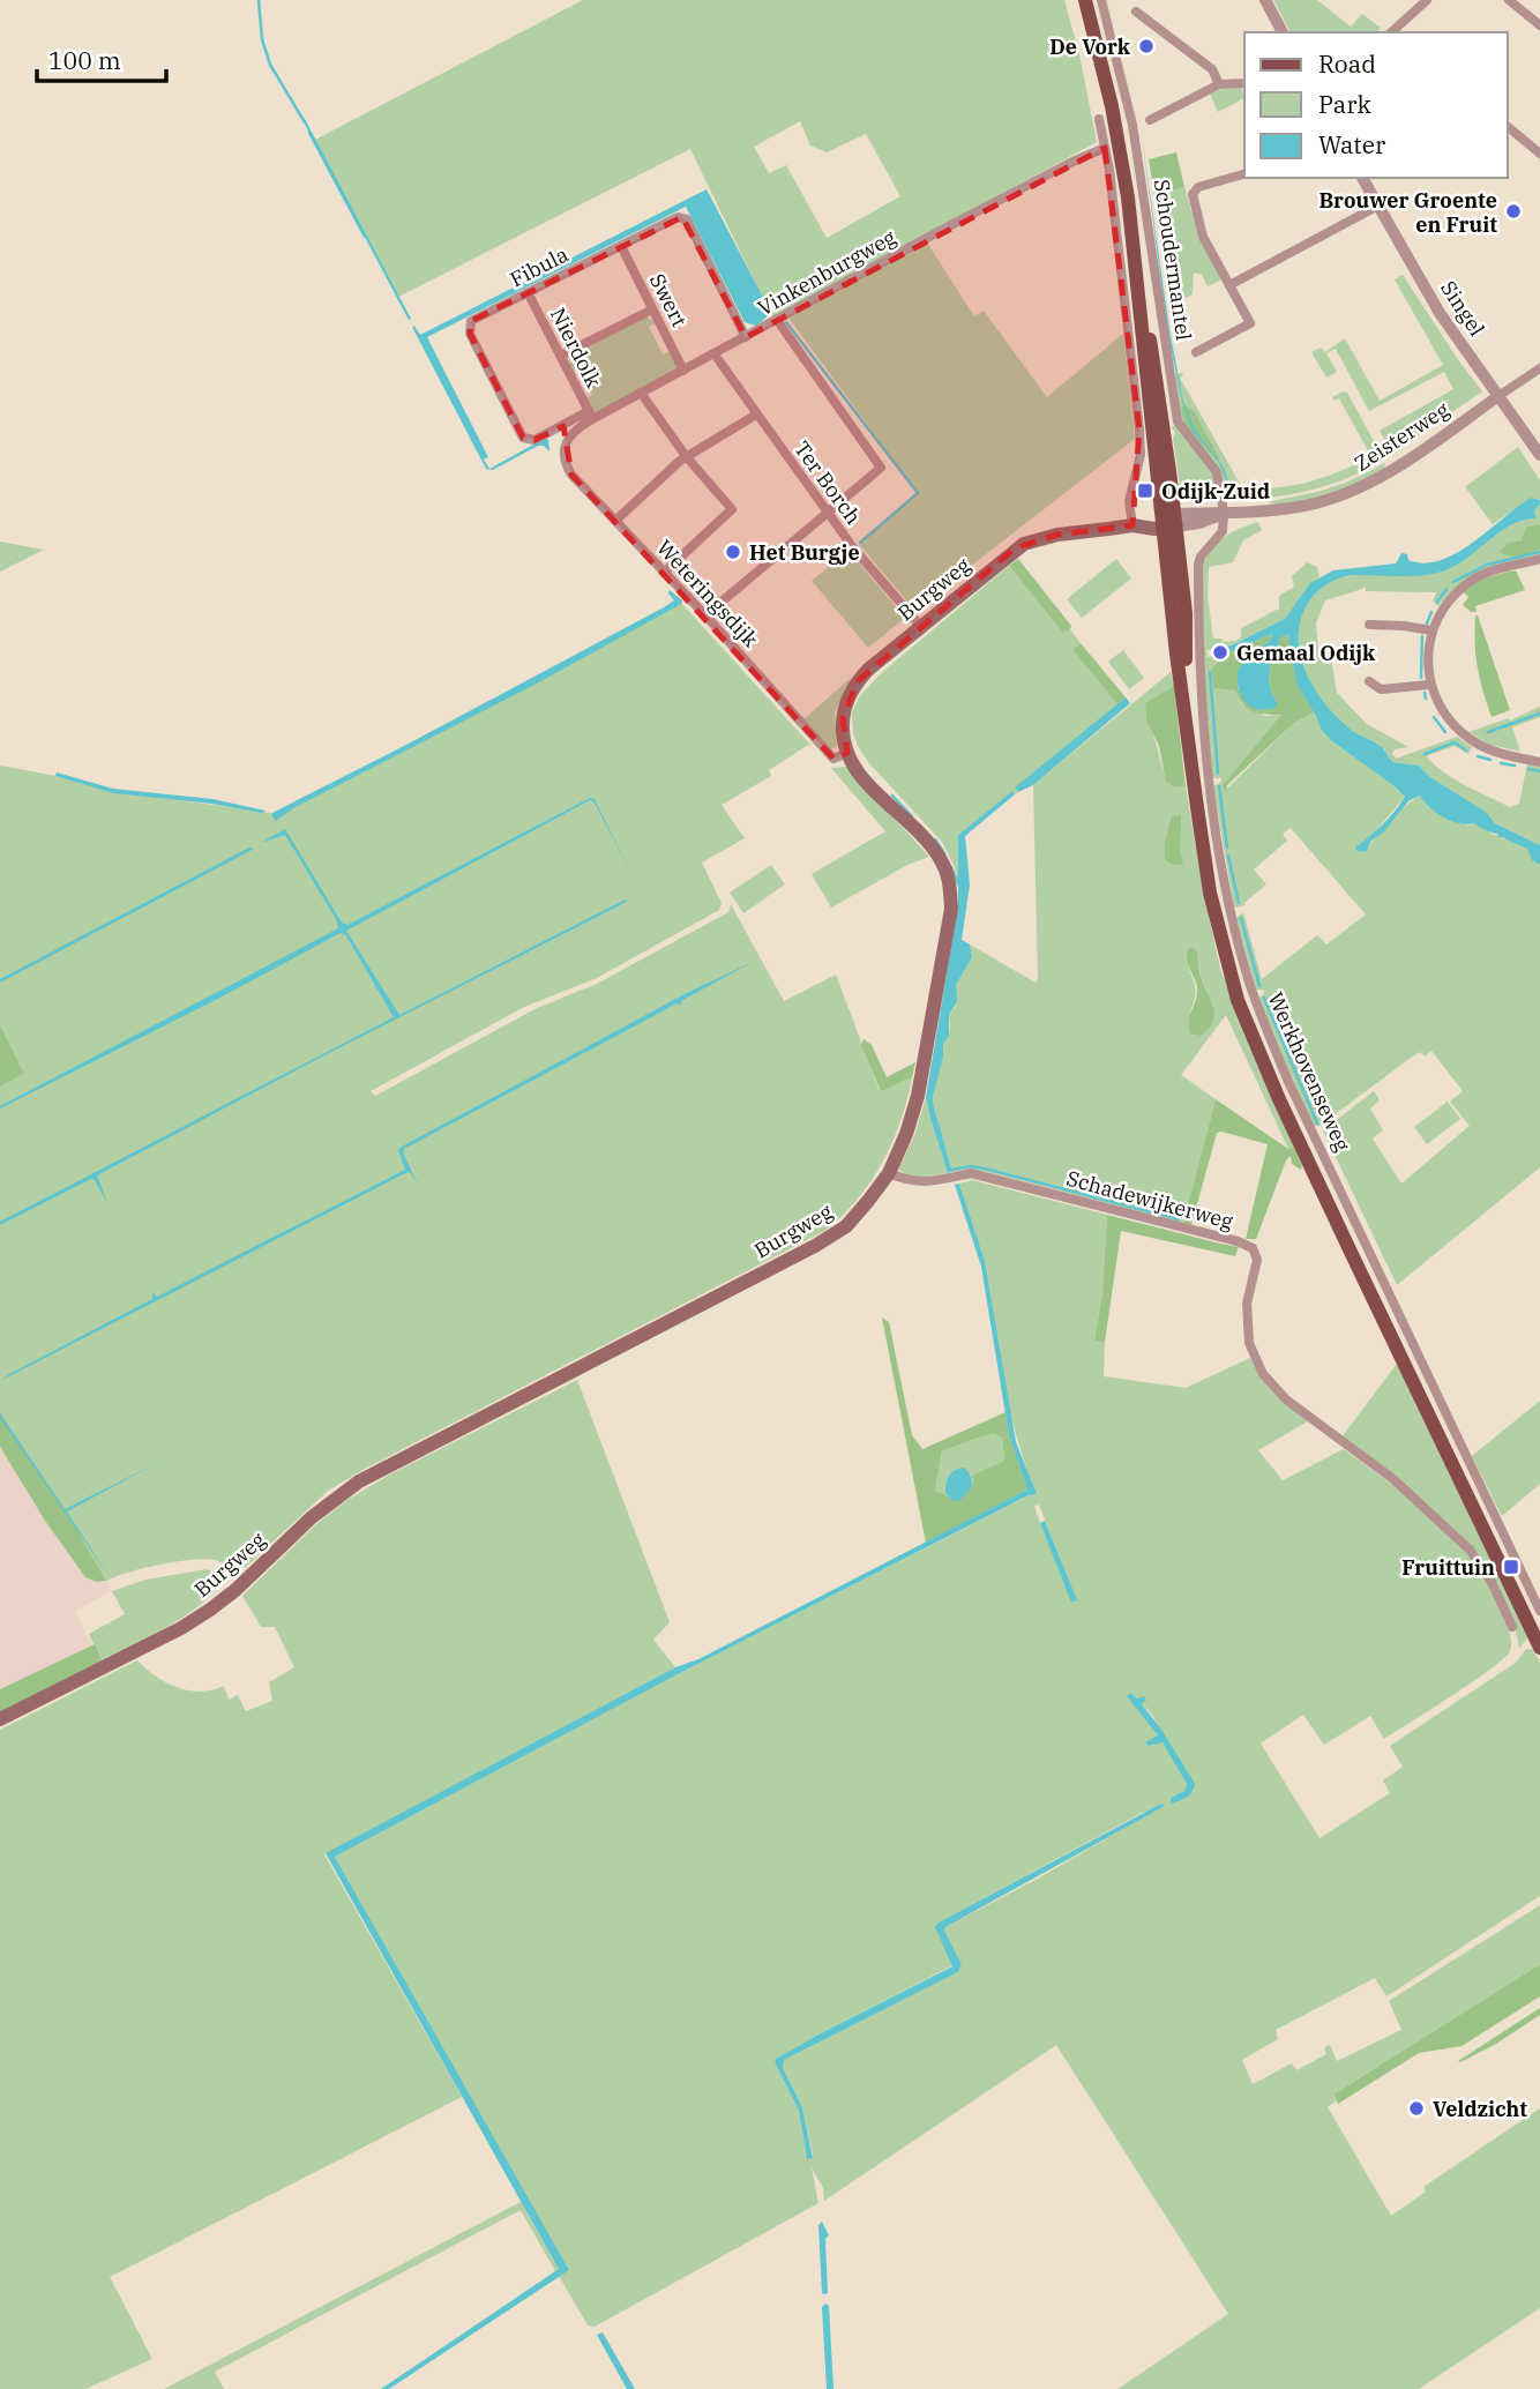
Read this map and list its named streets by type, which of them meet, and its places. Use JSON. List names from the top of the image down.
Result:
{
  "streets": {
    "main road": ["Schoudermantel", "Burgweg", "Werkhovenseweg"],
    "street": [
      "Fibula",
      "Vinkenburgweg",
      "Swert",
      "Singel",
      "Nierdolk",
      "Zeisterweg",
      "Ter Borch",
      "Weteringsdijk",
      "Schadewijkerweg"
    ]
  },
  "crossings": [
    ["Schoudermantel", "Zeisterweg"],
    ["Schoudermantel", "Burgweg"],
    ["Schoudermantel", "Werkhovenseweg"],
    ["Fibula", "Vinkenburgweg"],
    ["Fibula", "Swert"],
    ["Fibula", "Nierdolk"],
    ["Vinkenburgweg", "Swert"],
    ["Vinkenburgweg", "Nierdolk"],
    ["Vinkenburgweg", "Ter Borch"],
    ["Vinkenburgweg", "Weteringsdijk"],
    ["Singel", "Zeisterweg"],
    ["Zeisterweg", "Burgweg"],
    ["Zeisterweg", "Werkhovenseweg"],
    ["Ter Borch", "Burgweg"],
    ["Burgweg", "Weteringsdijk"],
    ["Burgweg", "Werkhovenseweg"],
    ["Burgweg", "Schadewijkerweg"]
  ],
  "places": {
    "other": [
      "De Vork",
      "Brouwer Groente en Fruit",
      "Het Burgje",
      "Gemaal Odijk",
      "Veldzicht"
    ],
    "transit": ["Odijk-Zuid", "Fruittuin"]
  },
  "legend": ["Road", "Park", "Water"],
  "scale_bar": "100 m"
}
